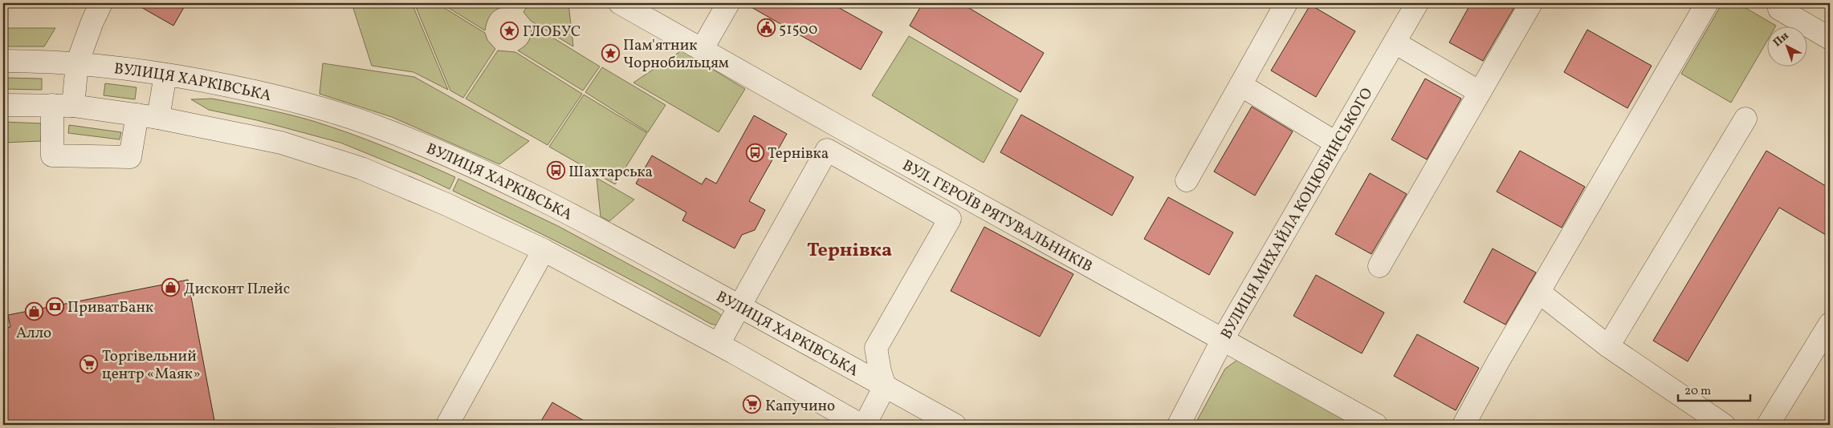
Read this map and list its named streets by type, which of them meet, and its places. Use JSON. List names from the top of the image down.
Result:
{
  "streets": {
    "street": ["ВУЛИЦЯ ХАРКІВСЬКА", "ВУЛИЦЯ МИХАЙЛА КОЦЮБИНСЬКОГО", "ВУЛ. ГЕРОЇВ РЯТУВАЛЬНИКІВ"]
  },
  "crossings": [
    ["ВУЛИЦЯ МИХАЙЛА КОЦЮБИНСЬКОГО", "ВУЛ. ГЕРОЇВ РЯТУВАЛЬНИКІВ"]
  ],
  "districts": ["Тернівка"],
  "places": {
    "public building": ["51500"],
    "place": ["ГЛОБУС", "Пам'ятник Чорнобильцям"],
    "bus stop": ["Тернівка", "Шахтарська"],
    "shop": ["Дисконт Плейс", "Алло"],
    "bank": ["ПриватБанк"],
    "supermarket": ["Торгівельний центр «Маяк»", "Капучино"]
  },
  "scale_bar": "20 m",
  "north": "top left"
}
